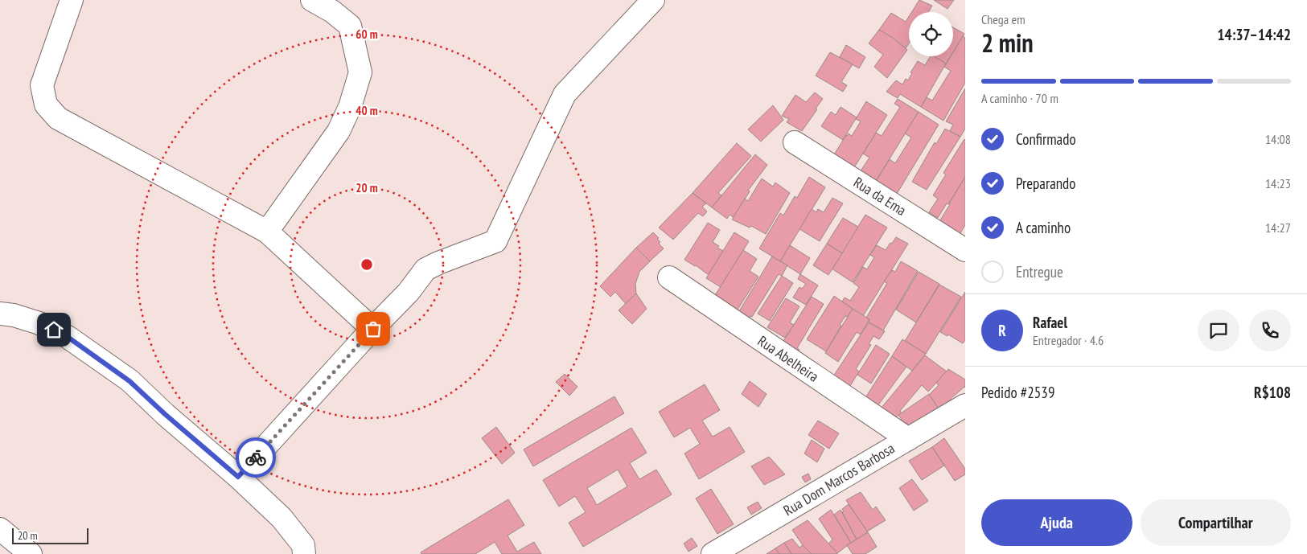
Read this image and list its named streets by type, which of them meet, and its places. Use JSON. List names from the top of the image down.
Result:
{
  "streets": {
    "street": ["Rua da Ema", "Rua Abelheira", "Rua Dom Marcos Barbosa"]
  },
  "crossings": [
    ["Rua Abelheira", "Rua Dom Marcos Barbosa"]
  ],
  "scale_bar": "20 m",
  "page": {
    "heading": ["2 min", "Chega em", "14:37–14:42"],
    "panel": [
      "Rafael",
      "Entregador · 4.6",
      "Pedido #2539",
      "R$108"
    ],
    "bar": "A caminho · 70 m",
    "list": [
      ["Confirmado", "14:08"],
      ["Preparando", "14:23"],
      ["A caminho", "14:27"],
      "Entregue"
    ],
    "round": "R",
    "buttons": ["Ajuda", "Compartilhar"],
    "scale": "20 m"
  },
  "rings": ["60 m", "40 m", "20 m"]
}
